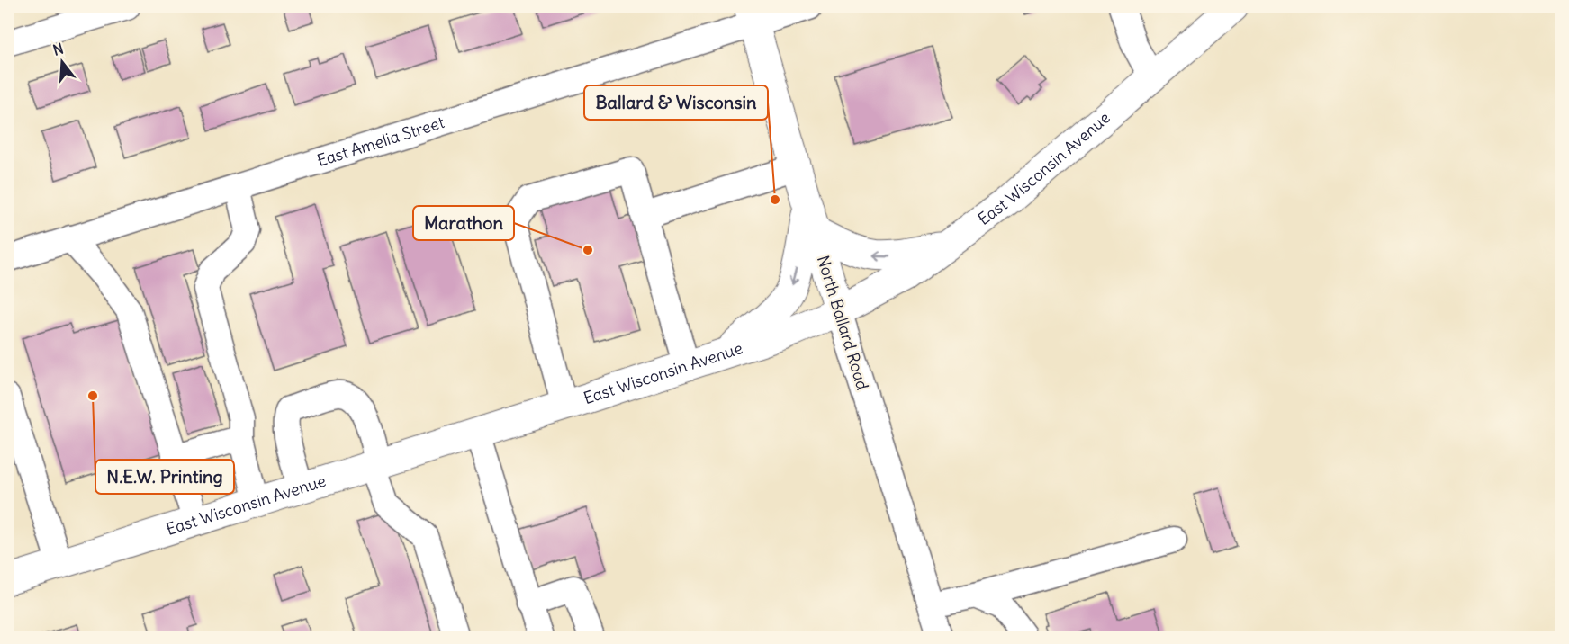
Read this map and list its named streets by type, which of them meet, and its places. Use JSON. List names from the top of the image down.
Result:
{
  "streets": {
    "main road": ["East Wisconsin Avenue", "North Ballard Road"],
    "street": ["East Amelia Street"]
  },
  "crossings": [
    ["East Amelia Street", "North Ballard Road"],
    ["East Wisconsin Avenue", "North Ballard Road"]
  ],
  "places": ["Ballard & Wisconsin", "Marathon", "N.E.W. Printing"],
  "north": "top"
}
